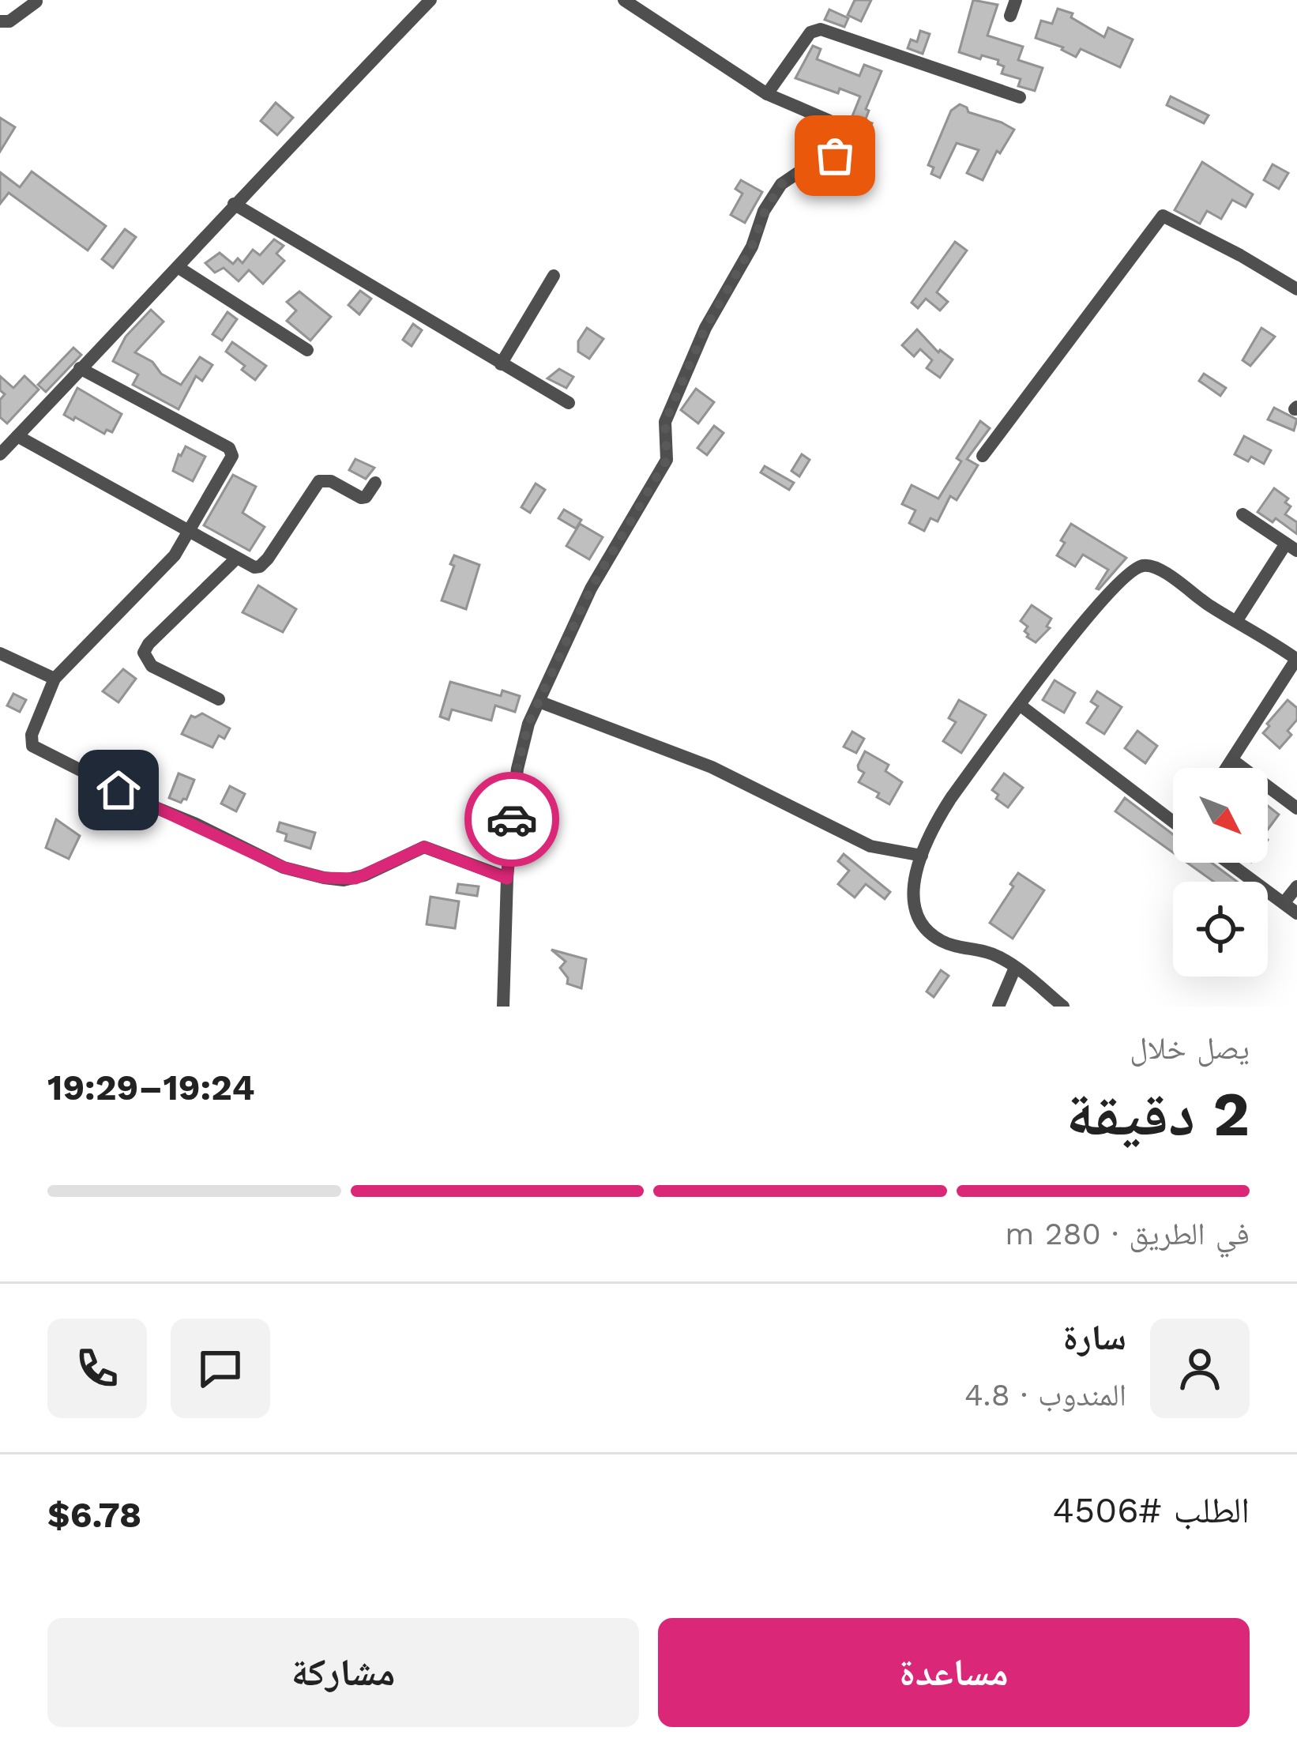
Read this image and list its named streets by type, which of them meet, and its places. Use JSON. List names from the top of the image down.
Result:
{
  "north": "bottom right",
  "page": {
    "heading": ["2 دقيقة", "يصل خلال", "19:24–19:29"],
    "panel": [
      "سارة",
      "المندوب · 4.8",
      "الطلب #4506",
      "$6.78"
    ],
    "bar": "في الطريق · 280 m",
    "buttons": ["مساعدة", "مشاركة"]
  }
}
